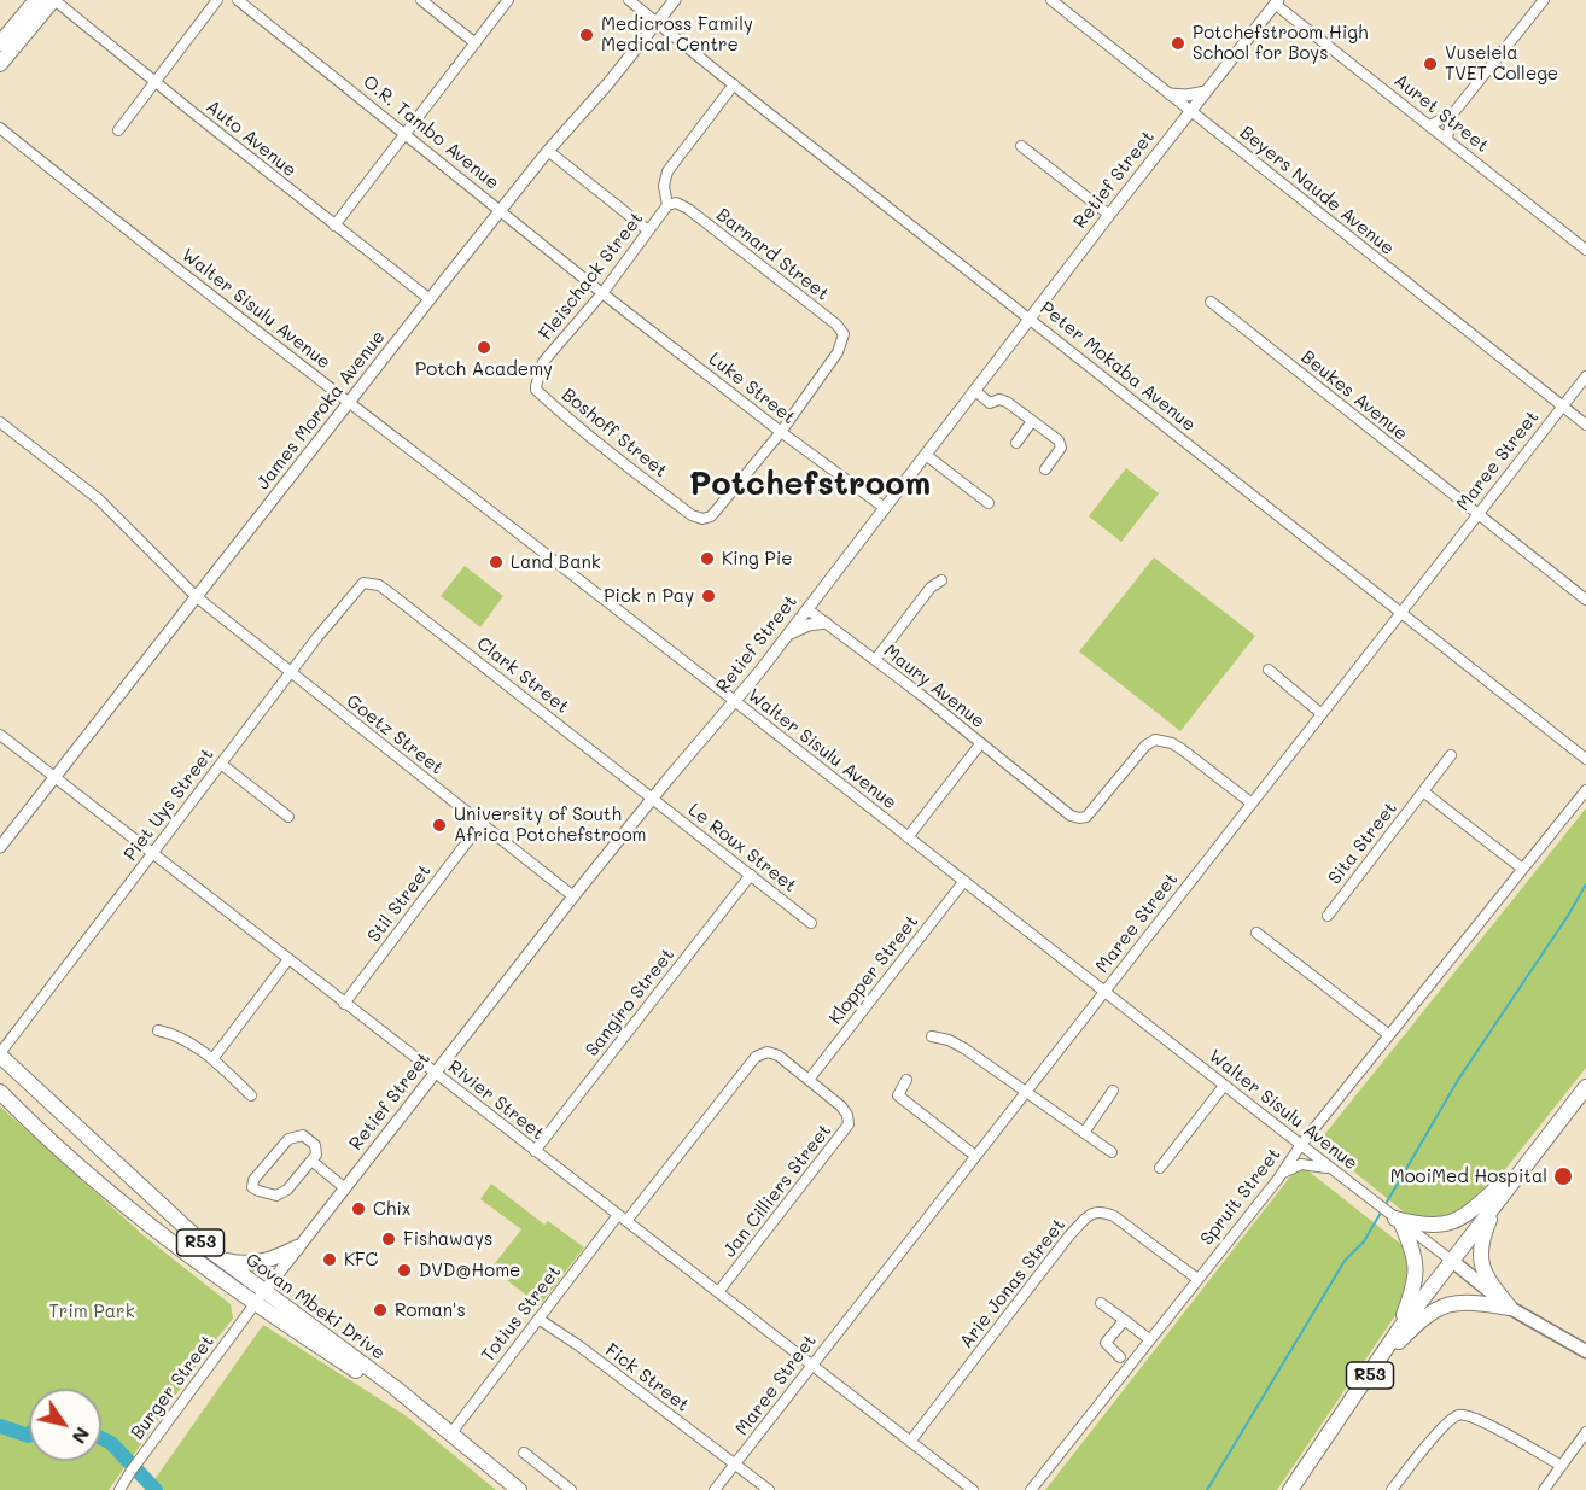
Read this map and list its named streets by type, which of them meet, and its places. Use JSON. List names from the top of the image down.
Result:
{
  "streets": {
    "main road": ["R53", "Govan Mbeki Drive"],
    "street": [
      "Auret Street",
      "O.R. Tambo Avenue",
      "Auto Avenue",
      "Retief Street",
      "Beyers Naude Avenue",
      "Barnard Street",
      "Fleischack Street",
      "Walter Sisulu Avenue",
      "Peter Mokaba Avenue",
      "Luke Street",
      "Beukes Avenue",
      "James Moroka Avenue",
      "Boshoff Street",
      "Maree Street",
      "Clark Street",
      "Maury Avenue",
      "Goetz Street",
      "Piet Uys Street",
      "Sita Street",
      "Le Roux Street",
      "Stil Street",
      "Klopper Street",
      "Sangiro Street",
      "Rivier Street",
      "Jan Cilliers Street",
      "Spruit Street",
      "Arie Jonas Street",
      "Totius Street",
      "Fick Street",
      "Burger Street"
    ]
  },
  "crossings": [
    ["Auret Street", "Retief Street"],
    ["O.R. Tambo Avenue", "Fleischack Street"],
    ["O.R. Tambo Avenue", "Luke Street"],
    ["O.R. Tambo Avenue", "James Moroka Avenue"],
    ["Auto Avenue", "James Moroka Avenue"],
    ["Retief Street", "Beyers Naude Avenue"],
    ["Retief Street", "Walter Sisulu Avenue"],
    ["Retief Street", "Peter Mokaba Avenue"],
    ["Retief Street", "Luke Street"],
    ["Retief Street", "Clark Street"],
    ["Retief Street", "Maury Avenue"],
    ["Retief Street", "Goetz Street"],
    ["Retief Street", "Le Roux Street"],
    ["Retief Street", "Rivier Street"],
    ["Retief Street", "Govan Mbeki Drive"],
    ["Retief Street", "Burger Street"],
    ["Beyers Naude Avenue", "Maree Street"],
    ["Barnard Street", "Fleischack Street"],
    ["Barnard Street", "Luke Street"],
    ["Barnard Street", "Boshoff Street"],
    ["Fleischack Street", "Luke Street"],
    ["Fleischack Street", "Boshoff Street"],
    ["Walter Sisulu Avenue", "James Moroka Avenue"],
    ["Walter Sisulu Avenue", "Maree Street"],
    ["Walter Sisulu Avenue", "Maury Avenue"],
    ["Walter Sisulu Avenue", "Klopper Street"],
    ["Walter Sisulu Avenue", "Spruit Street"],
    ["Walter Sisulu Avenue", "R53"],
    ["Peter Mokaba Avenue", "James Moroka Avenue"],
    ["Peter Mokaba Avenue", "Maree Street"],
    ["Luke Street", "Boshoff Street"],
    ["Beukes Avenue", "Maree Street"],
    ["James Moroka Avenue", "Goetz Street"],
    ["James Moroka Avenue", "Rivier Street"],
    ["Maree Street", "Rivier Street"],
    ["Maree Street", "Fick Street"],
    ["Clark Street", "Piet Uys Street"],
    ["Clark Street", "Le Roux Street"],
    ["Goetz Street", "Piet Uys Street"],
    ["Goetz Street", "Stil Street"],
    ["Piet Uys Street", "Rivier Street"],
    ["Piet Uys Street", "Govan Mbeki Drive"],
    ["Le Roux Street", "Sangiro Street"],
    ["Stil Street", "Rivier Street"],
    ["Klopper Street", "Jan Cilliers Street"],
    ["Sangiro Street", "Rivier Street"],
    ["Rivier Street", "Jan Cilliers Street"],
    ["Rivier Street", "Arie Jonas Street"],
    ["Rivier Street", "Totius Street"],
    ["Spruit Street", "Arie Jonas Street"],
    ["Govan Mbeki Drive", "Totius Street"],
    ["Govan Mbeki Drive", "Burger Street"],
    ["Totius Street", "Fick Street"]
  ],
  "districts": ["Potchefstroom"],
  "parks": ["Trim Park"],
  "places": [
    "Medicross Family Medical Centre",
    "Potchefstroom High School for Boys",
    "Vuselela TVET College",
    "Potch Academy",
    "King Pie",
    "Land Bank",
    "Pick n Pay",
    "University of South Africa Potchefstroom",
    "MooiMed Hospital",
    "Chix",
    "Fishaways",
    "KFC",
    "DVD@Home",
    "Roman's"
  ],
  "north": "bottom right"
}
